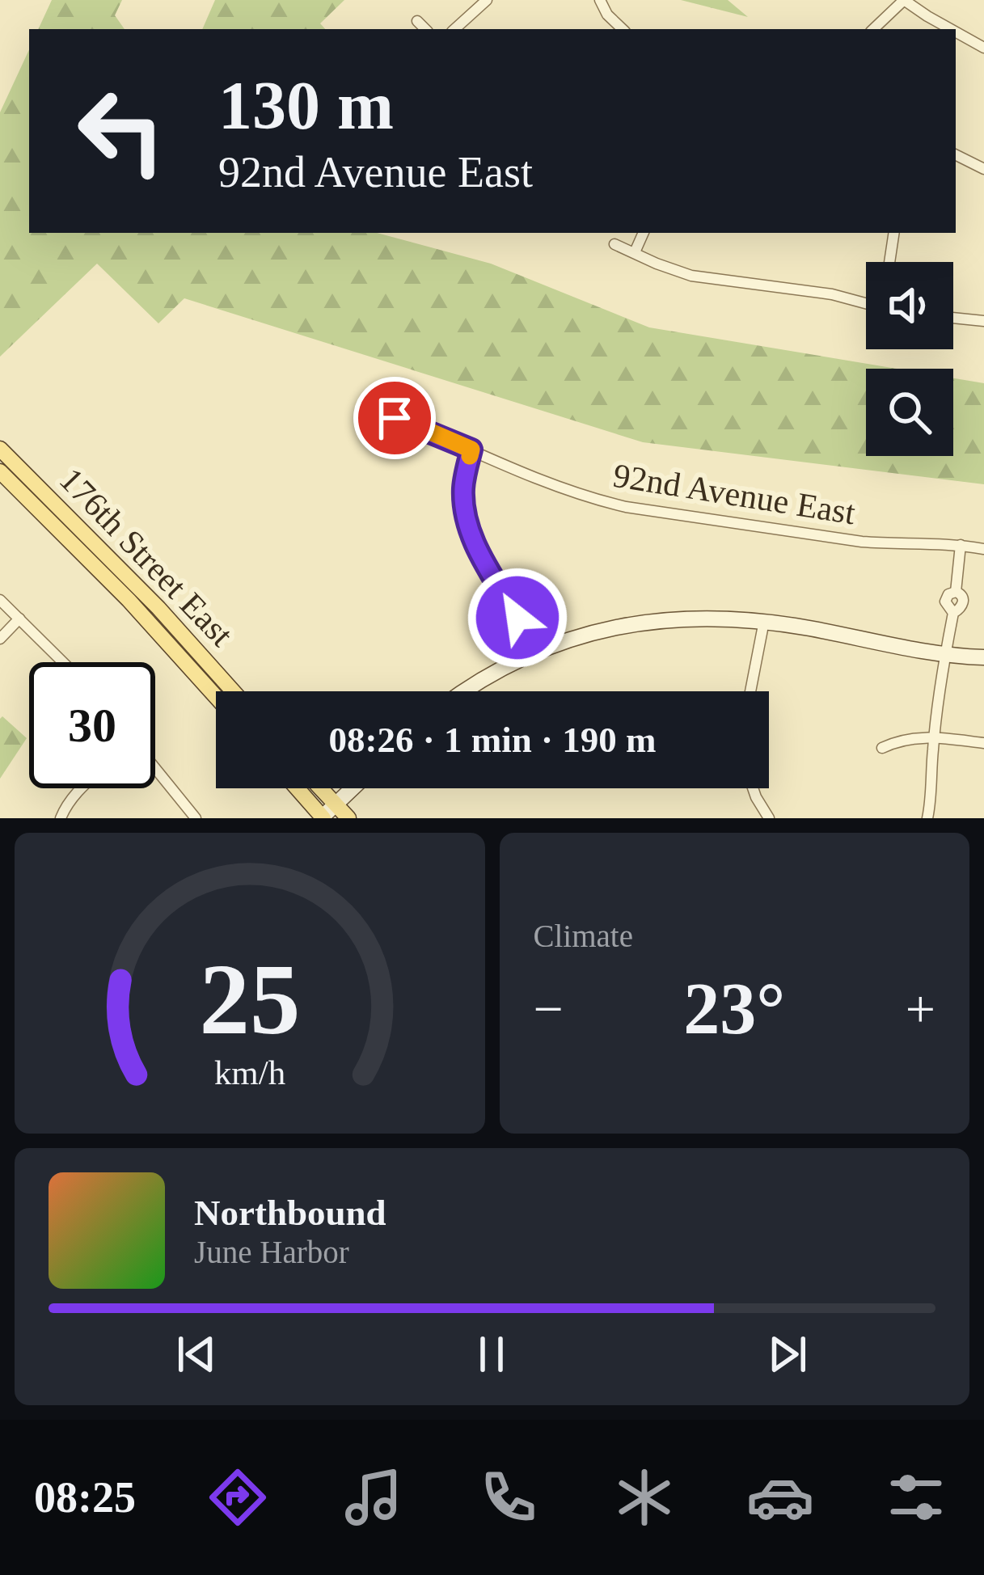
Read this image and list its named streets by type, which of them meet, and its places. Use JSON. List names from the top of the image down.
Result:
{
  "streets": {
    "main road": ["176th Street East"],
    "street": ["92nd Avenue East"]
  },
  "page": {
    "turn": ["130 m", "92nd Avenue East"],
    "limit": "30",
    "trip": "08:26 · 1 min · 190 m",
    "tile": "Climate",
    "heat": ["−", "23°", "+"],
    "song": ["Northbound", "June Harbor"],
    "tabs": "08:25",
    "gauge": ["25", "km/h"]
  }
}
